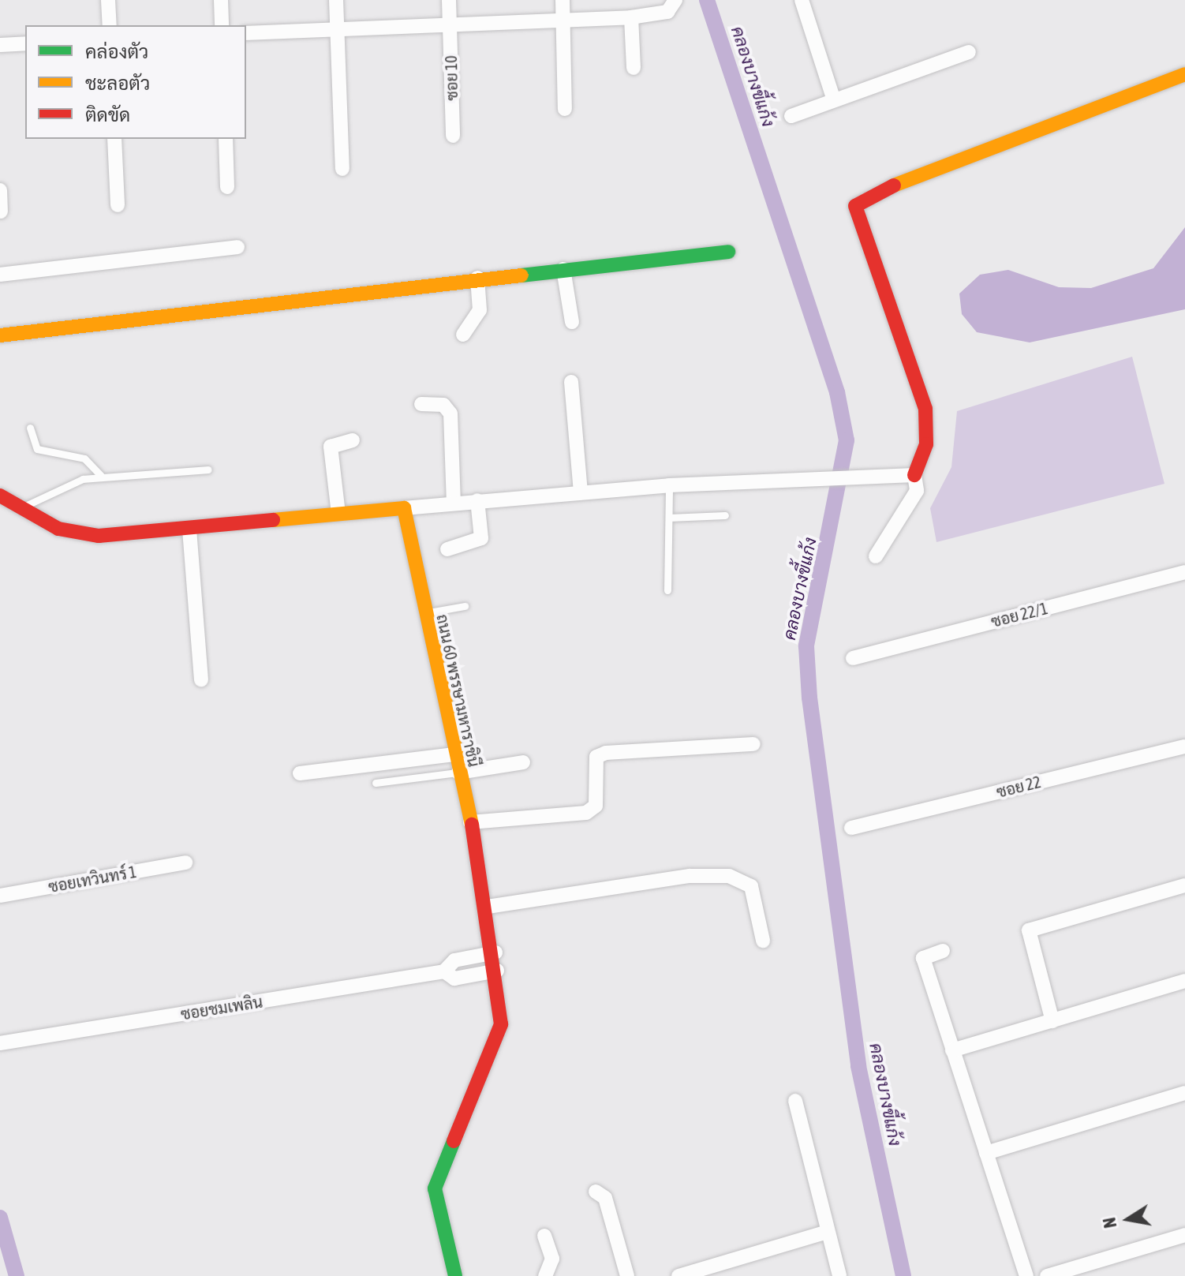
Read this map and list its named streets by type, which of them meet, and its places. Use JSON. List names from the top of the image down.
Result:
{
  "streets": {
    "street": [
      "ซอย 10",
      "ซอย 22/1",
      "ถนน 60 พรรษามหาราชินี",
      "ซอย 22",
      "ซอยเทวินทร์ 1",
      "ซอยชมเพลิน"
    ]
  },
  "crossings": [
    ["ถนน 60 พรรษามหาราชินี", "ซอยชมเพลิน"]
  ],
  "water": ["คลองบางขี้แก้ง"],
  "legend": ["คล่องตัว", "ชะลอตัว", "ติดขัด"],
  "north": "left"
}
